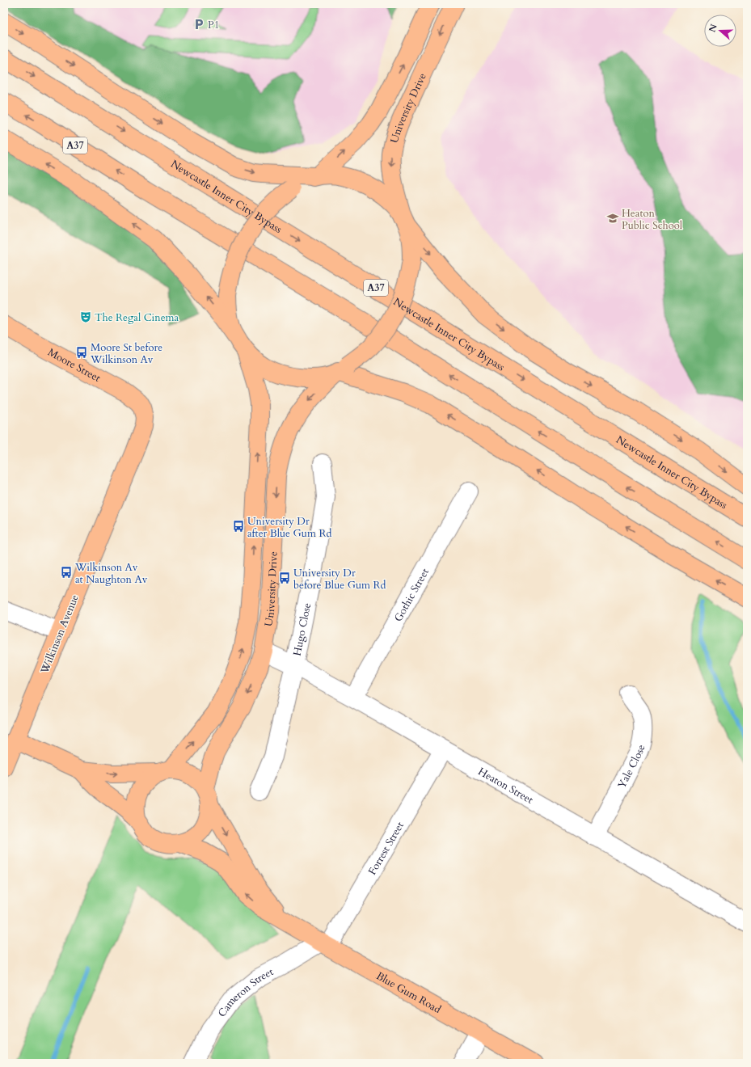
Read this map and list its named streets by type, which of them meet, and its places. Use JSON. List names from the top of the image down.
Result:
{
  "streets": {
    "main road": [
      "University Drive",
      "A37",
      "Newcastle Inner City Bypass",
      "Moore Street",
      "Wilkinson Avenue",
      "Blue Gum Road"
    ],
    "street": [
      "Gothic Street",
      "Hugo Close",
      "Yale Close",
      "Heaton Street",
      "Forrest Street",
      "Cameron Street"
    ]
  },
  "crossings": [
    ["University Drive", "Heaton Street"],
    ["University Drive", "Blue Gum Road"],
    ["Moore Street", "Wilkinson Avenue"],
    ["Gothic Street", "Heaton Street"],
    ["Hugo Close", "Heaton Street"],
    ["Wilkinson Avenue", "Blue Gum Road"],
    ["Yale Close", "Heaton Street"],
    ["Heaton Street", "Forrest Street"],
    ["Forrest Street", "Blue Gum Road"],
    ["Forrest Street", "Cameron Street"],
    ["Blue Gum Road", "Cameron Street"]
  ],
  "places": {
    "parking": ["P1"],
    "school or university": ["Heaton Public School"],
    "theatre": ["The Regal Cinema"],
    "bus stop": [
      "Moore St before Wilkinson Av",
      "University Dr after Blue Gum Rd",
      "Wilkinson Av at Naughton Av",
      "University Dr before Blue Gum Rd"
    ]
  },
  "north": "left"
}
